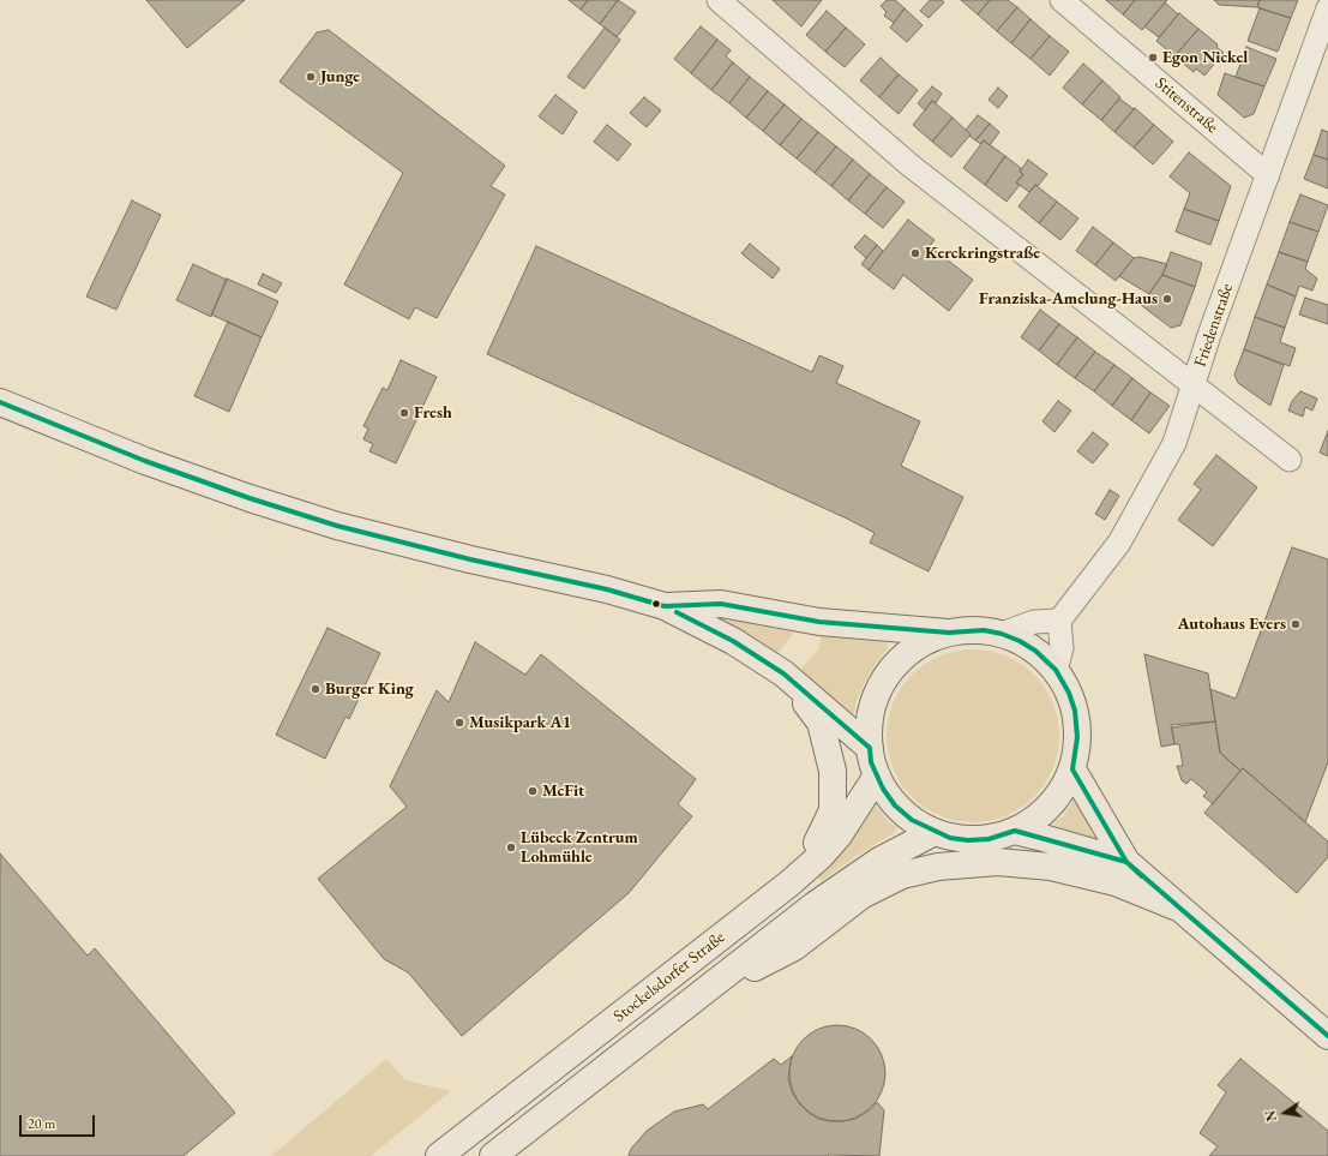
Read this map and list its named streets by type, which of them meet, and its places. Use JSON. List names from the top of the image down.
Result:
{
  "streets": {
    "main road": ["Stockelsdorfer Straße"],
    "street": ["Stitenstraße", "Friedenstraße"]
  },
  "crossings": [
    ["Stitenstraße", "Friedenstraße"]
  ],
  "places": [
    "Egon Nickel",
    "Junge",
    "Kerckringstraße",
    "Franziska-Amelung-Haus",
    "Fresh",
    "Autohaus Evers",
    "Burger King",
    "Musikpark A1",
    "McFit",
    "Lübeck Zentrum Lohmühle"
  ],
  "scale_bar": "20 m",
  "north": "left"
}
